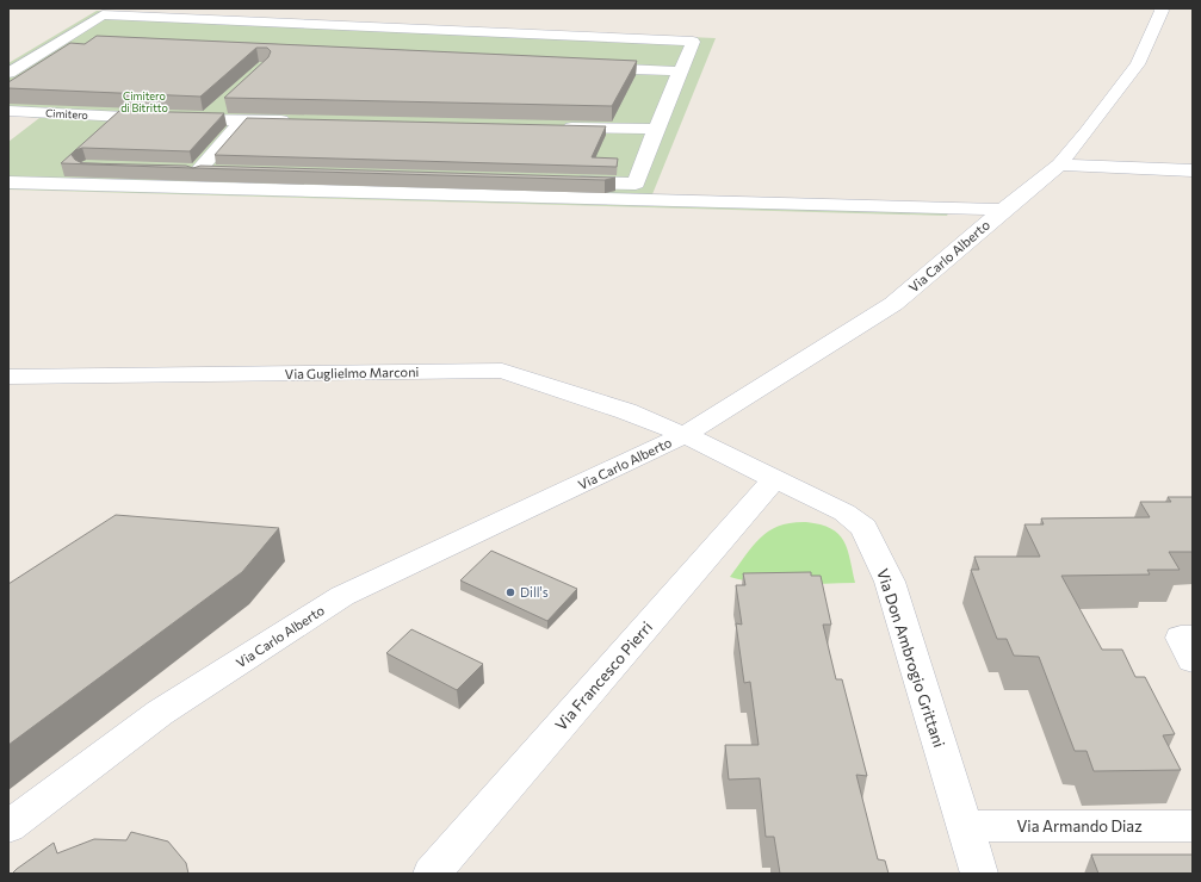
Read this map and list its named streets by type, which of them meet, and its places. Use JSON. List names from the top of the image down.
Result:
{
  "streets": {
    "street": [
      "Cimitero",
      "Via Carlo Alberto",
      "Via Guglielmo Marconi",
      "Via Don Ambrogio Grittani",
      "Via Francesco Pierri",
      "Via Armando Diaz"
    ]
  },
  "crossings": [
    ["Via Carlo Alberto", "Via Guglielmo Marconi"],
    ["Via Carlo Alberto", "Via Don Ambrogio Grittani"],
    ["Via Guglielmo Marconi", "Via Don Ambrogio Grittani"],
    ["Via Don Ambrogio Grittani", "Via Francesco Pierri"],
    ["Via Don Ambrogio Grittani", "Via Armando Diaz"]
  ],
  "parks": ["Cimitero di Bitritto"],
  "places": ["Dill's"]
}
